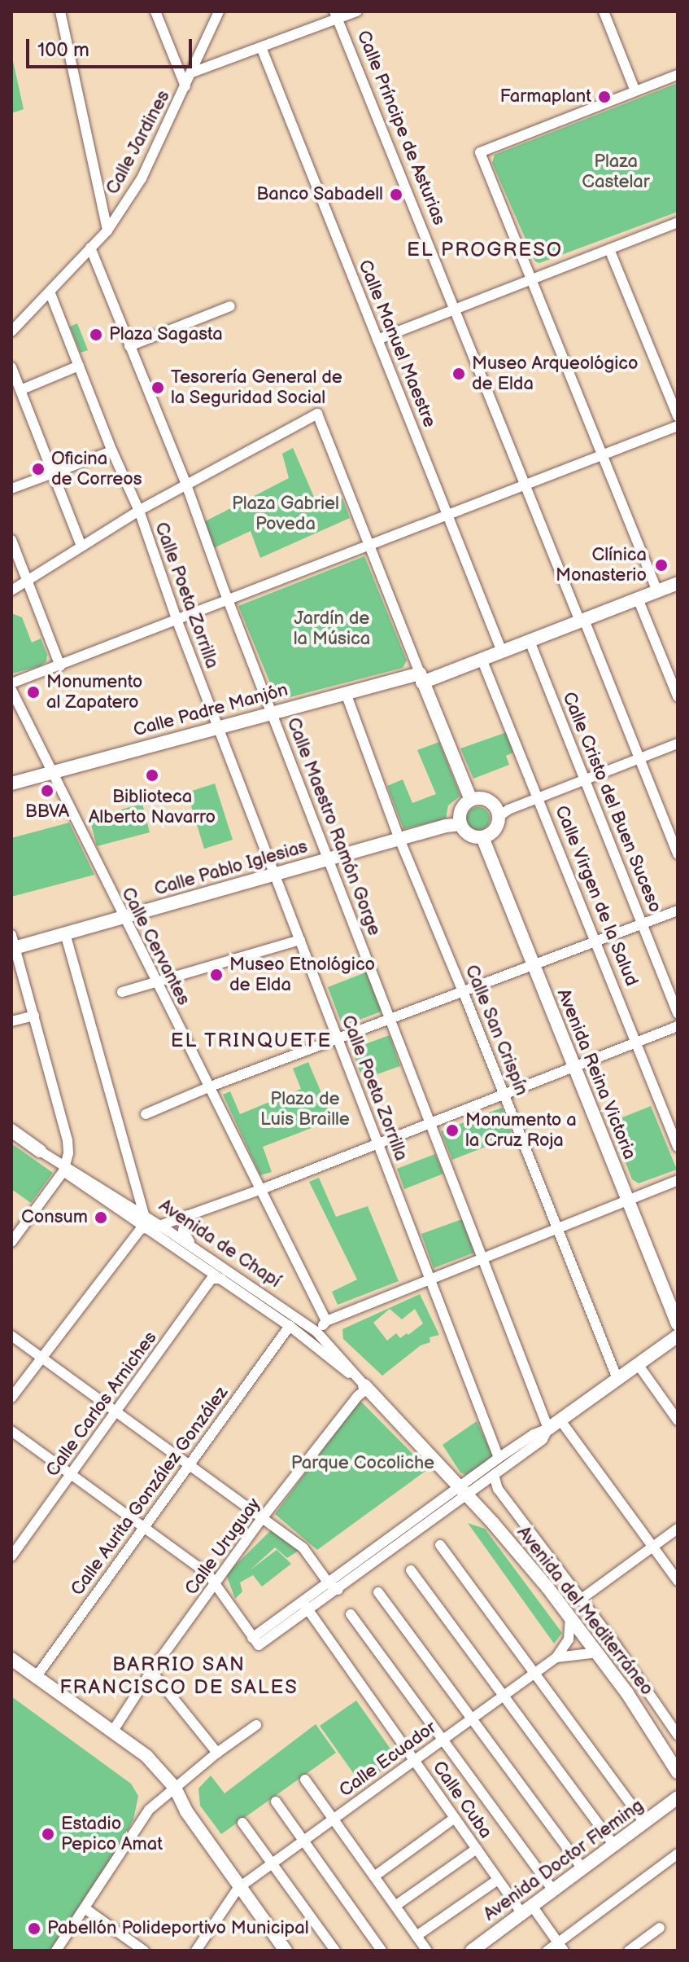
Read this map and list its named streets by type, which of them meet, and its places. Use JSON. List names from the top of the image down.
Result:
{
  "streets": {
    "street": [
      "Calle Príncipe de Asturias",
      "Calle Jardines",
      "Calle Manuel Maestre",
      "Calle Poeta Zorrilla",
      "Calle Padre Manjón",
      "Calle Cristo del Buen Suceso",
      "Calle Maestro Ramón Gorge",
      "Calle Pablo Iglesias",
      "Calle Virgen de la Salud",
      "Calle Cervantes",
      "Calle San Crispín",
      "Avenida Reina Victoria",
      "Avenida de Chapí",
      "Calle Carlos Arniches",
      "Calle Aurita González González",
      "Calle Uruguay",
      "Avenida del Mediterráneo",
      "Calle Ecuador",
      "Calle Cuba",
      "Avenida Doctor Fleming"
    ]
  },
  "crossings": [
    ["Calle Príncipe de Asturias", "Calle Padre Manjón"],
    ["Calle Manuel Maestre", "Calle Padre Manjón"],
    ["Calle Poeta Zorrilla", "Calle Padre Manjón"],
    ["Calle Poeta Zorrilla", "Calle Pablo Iglesias"],
    ["Calle Padre Manjón", "Calle Cristo del Buen Suceso"],
    ["Calle Padre Manjón", "Calle Maestro Ramón Gorge"],
    ["Calle Padre Manjón", "Calle Virgen de la Salud"],
    ["Calle Padre Manjón", "Calle Cervantes"],
    ["Calle Padre Manjón", "Calle San Crispín"],
    ["Calle Maestro Ramón Gorge", "Calle Pablo Iglesias"],
    ["Calle Pablo Iglesias", "Calle Cervantes"],
    ["Calle Pablo Iglesias", "Calle San Crispín"],
    ["Calle Pablo Iglesias", "Avenida Reina Victoria"],
    ["Avenida de Chapí", "Calle Carlos Arniches"],
    ["Avenida de Chapí", "Calle Aurita González González"],
    ["Avenida de Chapí", "Calle Uruguay"],
    ["Avenida de Chapí", "Avenida del Mediterráneo"],
    ["Avenida del Mediterráneo", "Calle Ecuador"],
    ["Calle Ecuador", "Calle Cuba"],
    ["Calle Cuba", "Avenida Doctor Fleming"]
  ],
  "districts": ["EL PROGRESO", "EL TRINQUETE", "BARRIO SAN FRANCISCO DE SALES"],
  "parks": [
    "Plaza Castelar",
    "Plaza Gabriel Poveda",
    "Jardín de la Música",
    "Plaza de Luis Braille",
    "Parque Cocoliche"
  ],
  "places": [
    "Farmaplant",
    "Banco Sabadell",
    "Plaza Sagasta",
    "Museo Arqueológico de Elda",
    "Tesorería General de la Seguridad Social",
    "Oficina de Correos",
    "Clínica Monasterio",
    "Monumento al Zapatero",
    "Biblioteca Alberto Navarro",
    "BBVA",
    "Museo Etnológico de Elda",
    "Monumento a la Cruz Roja",
    "Consum",
    "Estadio Pepico Amat",
    "Pabellón Polideportivo Municipal"
  ],
  "scale_bar": "100 m"
}
